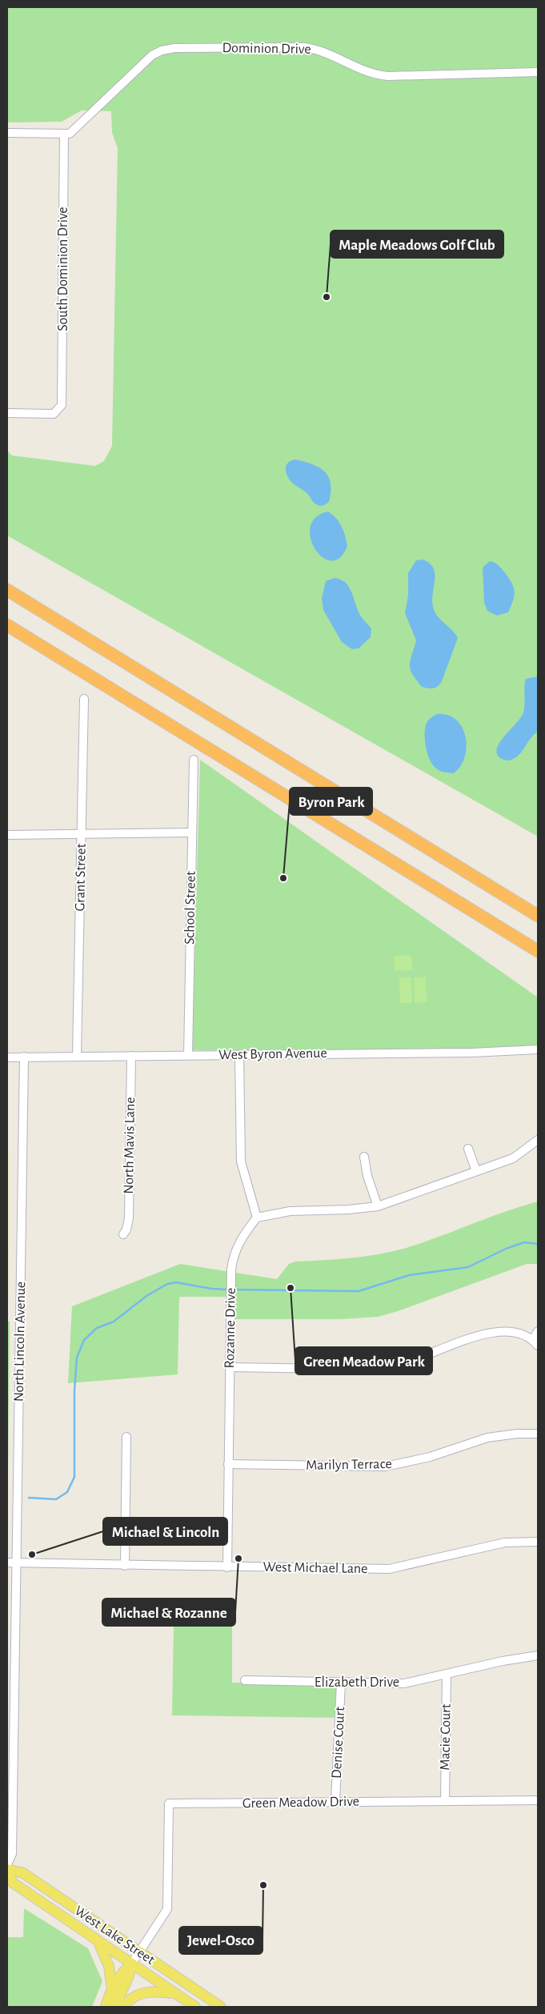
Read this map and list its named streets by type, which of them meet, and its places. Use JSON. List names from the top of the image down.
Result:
{
  "streets": {
    "main road": ["West Lake Street"],
    "street": [
      "Dominion Drive",
      "South Dominion Drive",
      "Grant Street",
      "School Street",
      "West Byron Avenue",
      "North Mavis Lane",
      "Rozanne Drive",
      "North Lincoln Avenue",
      "Marilyn Terrace",
      "West Michael Lane",
      "Elizabeth Drive",
      "Macie Court",
      "Denise Court",
      "Green Meadow Drive"
    ]
  },
  "crossings": [
    ["Dominion Drive", "South Dominion Drive"],
    ["Grant Street", "West Byron Avenue"],
    ["School Street", "West Byron Avenue"],
    ["West Byron Avenue", "North Mavis Lane"],
    ["West Byron Avenue", "North Lincoln Avenue"],
    ["Rozanne Drive", "Marilyn Terrace"],
    ["Rozanne Drive", "West Michael Lane"],
    ["North Lincoln Avenue", "West Michael Lane"],
    ["Elizabeth Drive", "Macie Court"],
    ["Elizabeth Drive", "Denise Court"],
    ["Macie Court", "Green Meadow Drive"],
    ["Denise Court", "Green Meadow Drive"],
    ["Green Meadow Drive", "West Lake Street"]
  ],
  "places": [
    "Maple Meadows Golf Club",
    "Byron Park",
    "Green Meadow Park",
    "Michael & Lincoln",
    "Michael & Rozanne",
    "Jewel-Osco"
  ]
}
